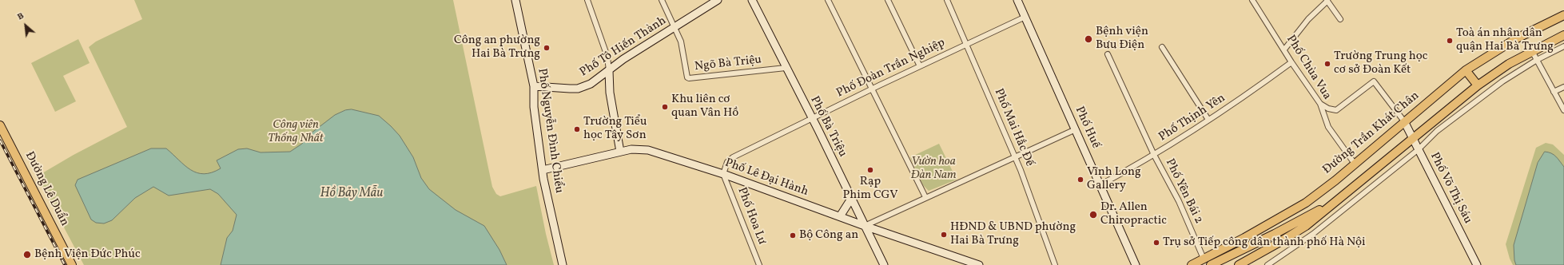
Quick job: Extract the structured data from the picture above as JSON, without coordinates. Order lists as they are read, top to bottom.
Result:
{
  "streets": {
    "main road": ["Đường Trần Khát Chân", "Đường Lê Duẩn"],
    "street": [
      "Phố Tô Hiến Thành",
      "Ngõ Bà Triệu",
      "Phố Chùa Vua",
      "Phố Đoàn Trần Nghiệp",
      "Phố Thịnh Yên",
      "Phố Bà Triệu",
      "Phố Mai Hắc Đế",
      "Phố Huế",
      "Phố Nguyễn Đình Chiểu",
      "Phố Lê Đại Hành",
      "Phố Võ Thị Sáu",
      "Phố Yên Bái 2",
      "Phố Hoa Lư"
    ]
  },
  "crossings": [
    ["Phố Tô Hiến Thành", "Ngõ Bà Triệu"],
    ["Phố Tô Hiến Thành", "Phố Nguyễn Đình Chiểu"],
    ["Ngõ Bà Triệu", "Phố Bà Triệu"],
    ["Phố Chùa Vua", "Phố Thịnh Yên"],
    ["Phố Chùa Vua", "Đường Trần Khát Chân"],
    ["Phố Đoàn Trần Nghiệp", "Phố Bà Triệu"],
    ["Phố Đoàn Trần Nghiệp", "Phố Mai Hắc Đế"],
    ["Phố Đoàn Trần Nghiệp", "Phố Huế"],
    ["Phố Đoàn Trần Nghiệp", "Phố Lê Đại Hành"],
    ["Phố Đoàn Trần Nghiệp", "Phố Hoa Lư"],
    ["Phố Thịnh Yên", "Phố Huế"],
    ["Phố Thịnh Yên", "Phố Yên Bái 2"],
    ["Phố Bà Triệu", "Phố Lê Đại Hành"],
    ["Phố Nguyễn Đình Chiểu", "Phố Lê Đại Hành"],
    ["Đường Trần Khát Chân", "Phố Võ Thị Sáu"],
    ["Đường Trần Khát Chân", "Phố Yên Bái 2"],
    ["Phố Lê Đại Hành", "Phố Hoa Lư"]
  ],
  "water": ["Hồ Bảy Mẫu"],
  "parks": ["Công viên Thống Nhất", "Vườn hoa Đàn Nam"],
  "places": [
    "Bệnh viện Bưu Điện",
    "Toà án nhân dân quận Hai Bà Trưng",
    "Công an phường Hai Bà Trưng",
    "Trường Trung học cơ sở Đoàn Kết",
    "Khu liên cơ quan Vân Hồ",
    "Trường Tiểu học Tây Sơn",
    "Rạp Phim CGV",
    "Vĩnh Long Gallery",
    "Dr. Allen Chiropractic",
    "HĐND & UBND phường Hai Bà Trưng",
    "Bộ Công an",
    "Trụ sở Tiếp công dân thành phố Hà Nội",
    "Bệnh Viện Đức Phúc"
  ],
  "north": "top left"
}
